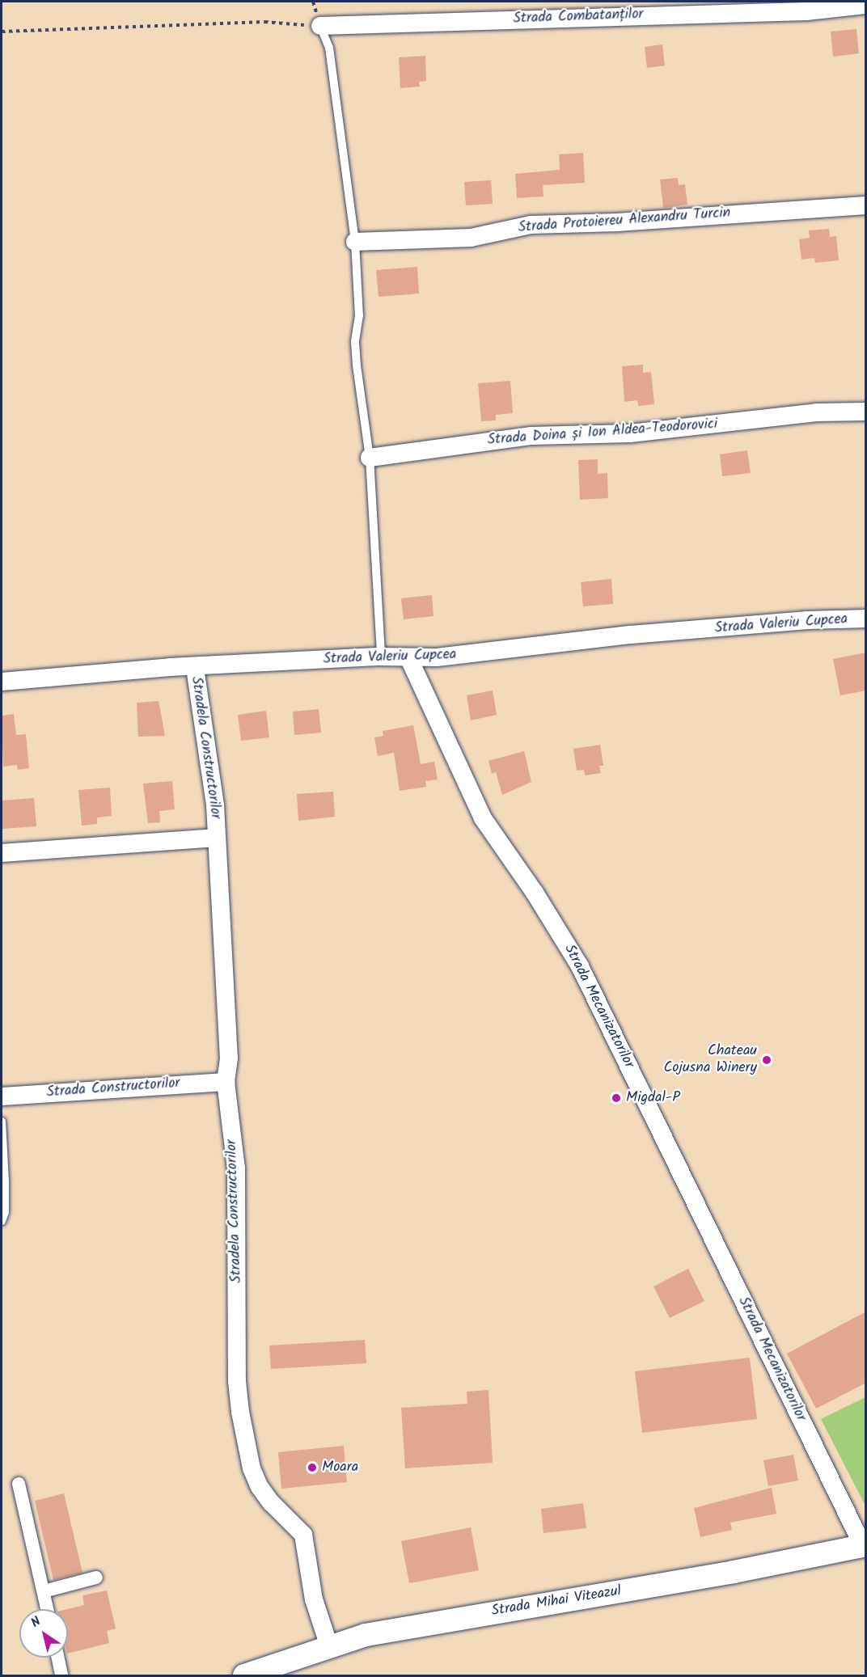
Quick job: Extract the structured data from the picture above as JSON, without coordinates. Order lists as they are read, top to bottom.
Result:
{
  "streets": {
    "street": [
      "Strada Combatanților",
      "Strada Protoiereu Alexandru Turcin",
      "Strada Doina și Ion Aldea-Teodorovici",
      "Strada Valeriu Cupcea",
      "Stradela Constructorilor",
      "Strada Mecanizatorilor",
      "Strada Constructorilor",
      "Strada Mihai Viteazul"
    ]
  },
  "crossings": [
    ["Strada Valeriu Cupcea", "Stradela Constructorilor"],
    ["Strada Valeriu Cupcea", "Strada Mecanizatorilor"],
    ["Stradela Constructorilor", "Strada Constructorilor"],
    ["Stradela Constructorilor", "Strada Mihai Viteazul"],
    ["Strada Mecanizatorilor", "Strada Mihai Viteazul"]
  ],
  "places": ["Chateau Cojusna Winery", "Migdal-P", "Moara"],
  "north": "top left"
}
